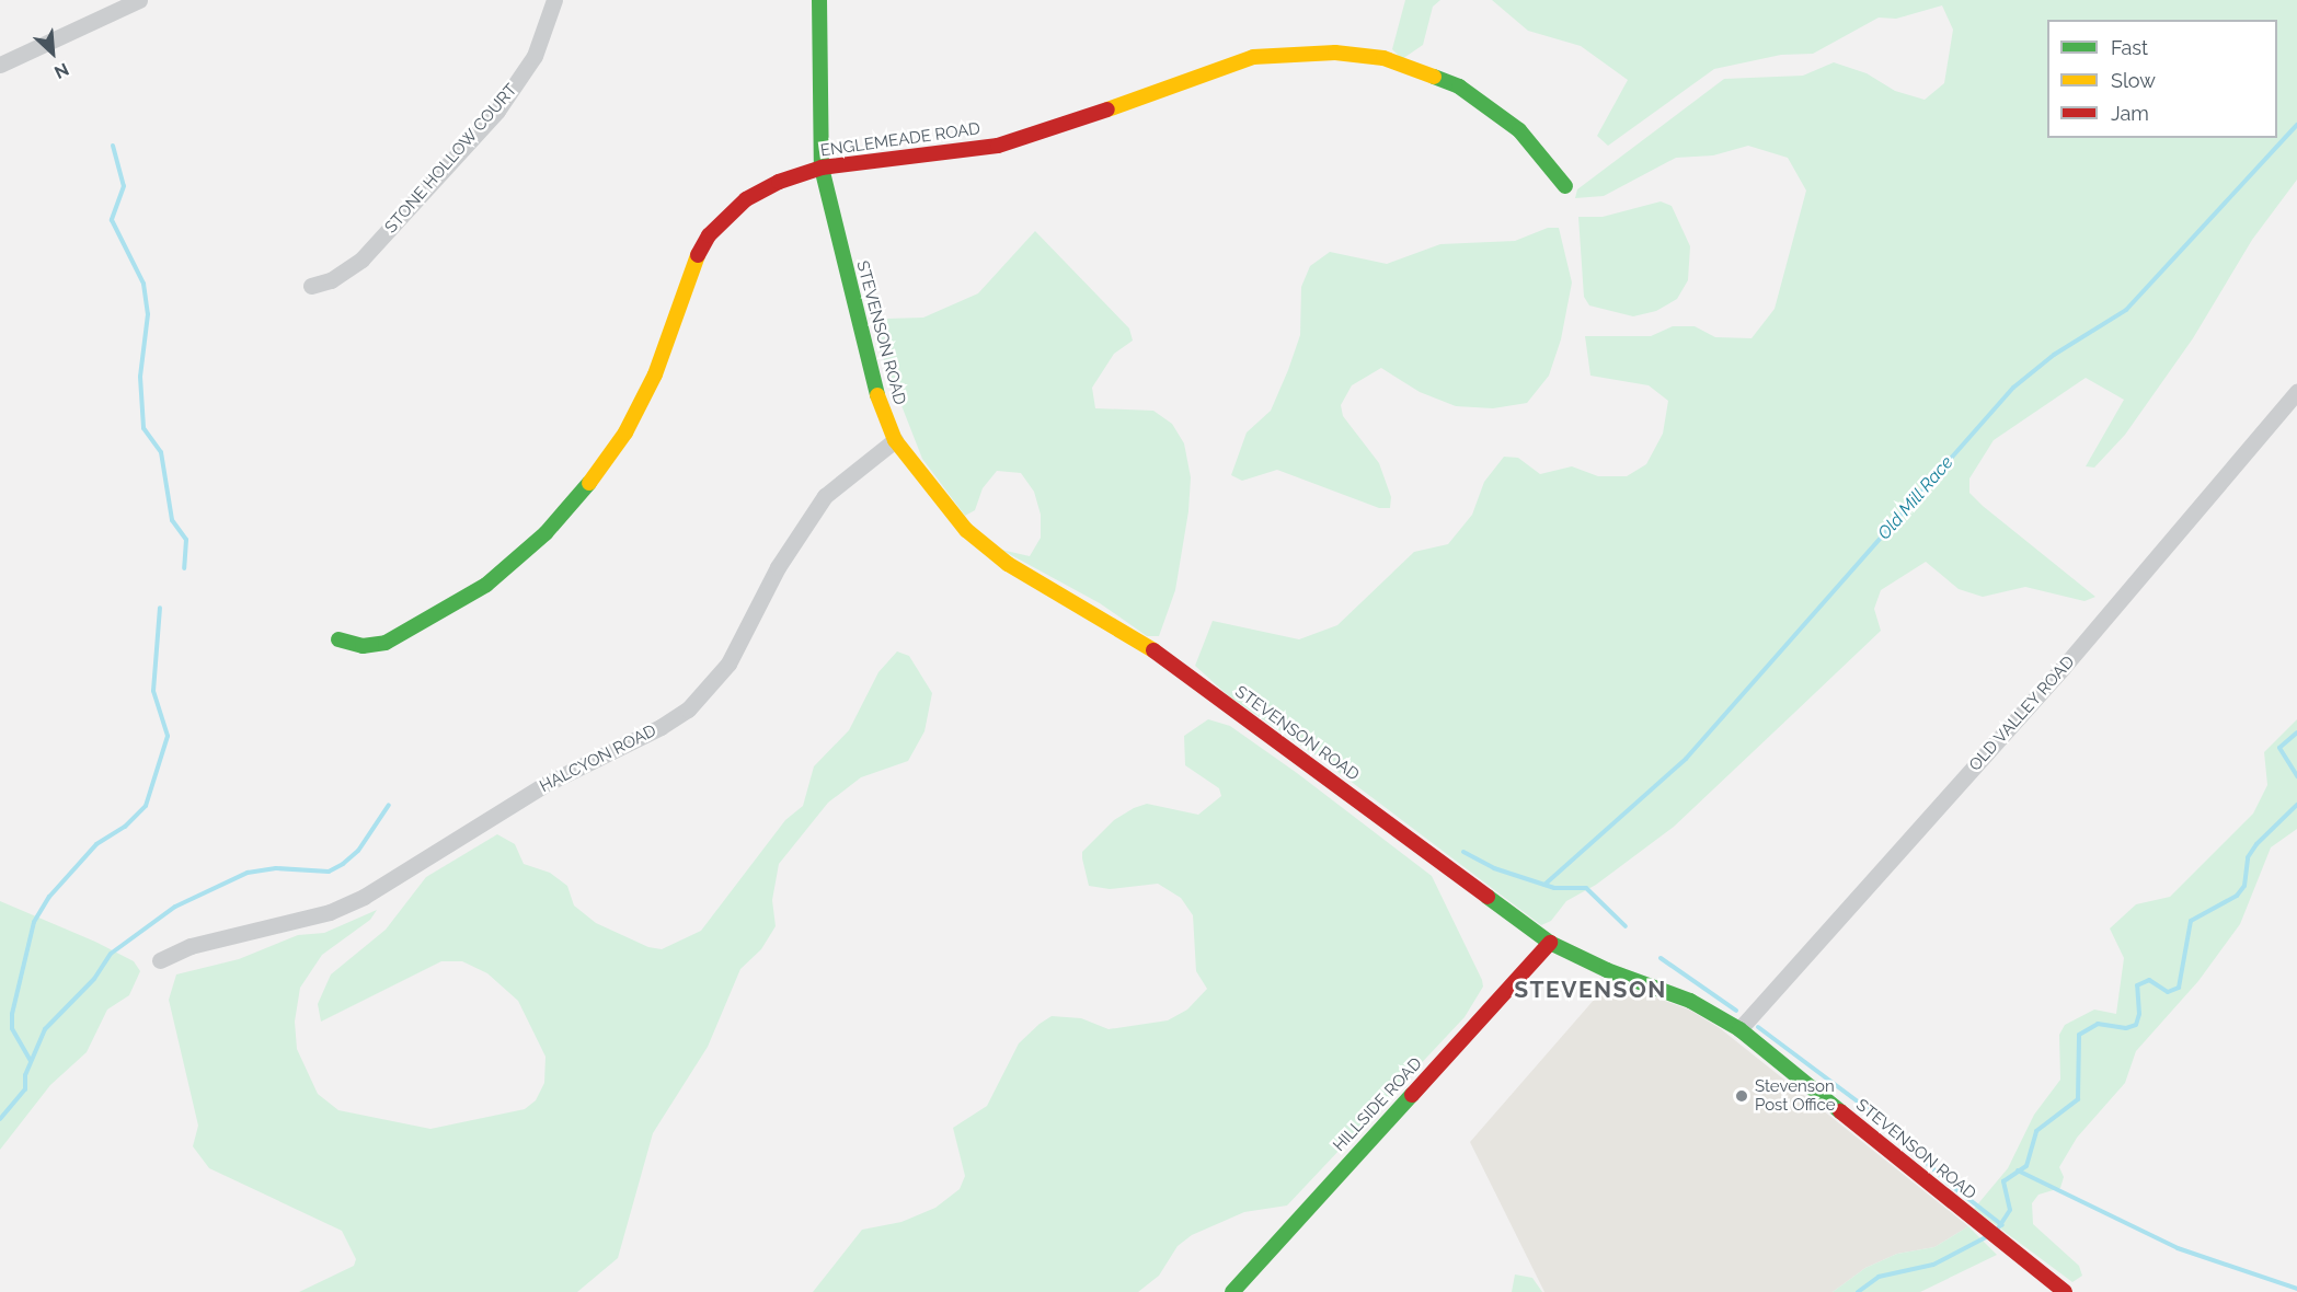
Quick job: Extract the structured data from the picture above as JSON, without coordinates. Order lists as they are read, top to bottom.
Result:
{
  "streets": {
    "street": [
      "ENGLEMEADE ROAD",
      "STONE HOLLOW COURT",
      "STEVENSON ROAD",
      "OLD VALLEY ROAD",
      "HALCYON ROAD",
      "HILLSIDE ROAD"
    ]
  },
  "crossings": [
    ["ENGLEMEADE ROAD", "STEVENSON ROAD"],
    ["STEVENSON ROAD", "OLD VALLEY ROAD"],
    ["STEVENSON ROAD", "HALCYON ROAD"],
    ["STEVENSON ROAD", "HILLSIDE ROAD"]
  ],
  "districts": ["STEVENSON"],
  "water": ["Old Mill Race"],
  "places": ["Stevenson Post Office"],
  "legend": ["Fast", "Slow", "Jam"],
  "north": "bottom right"
}
